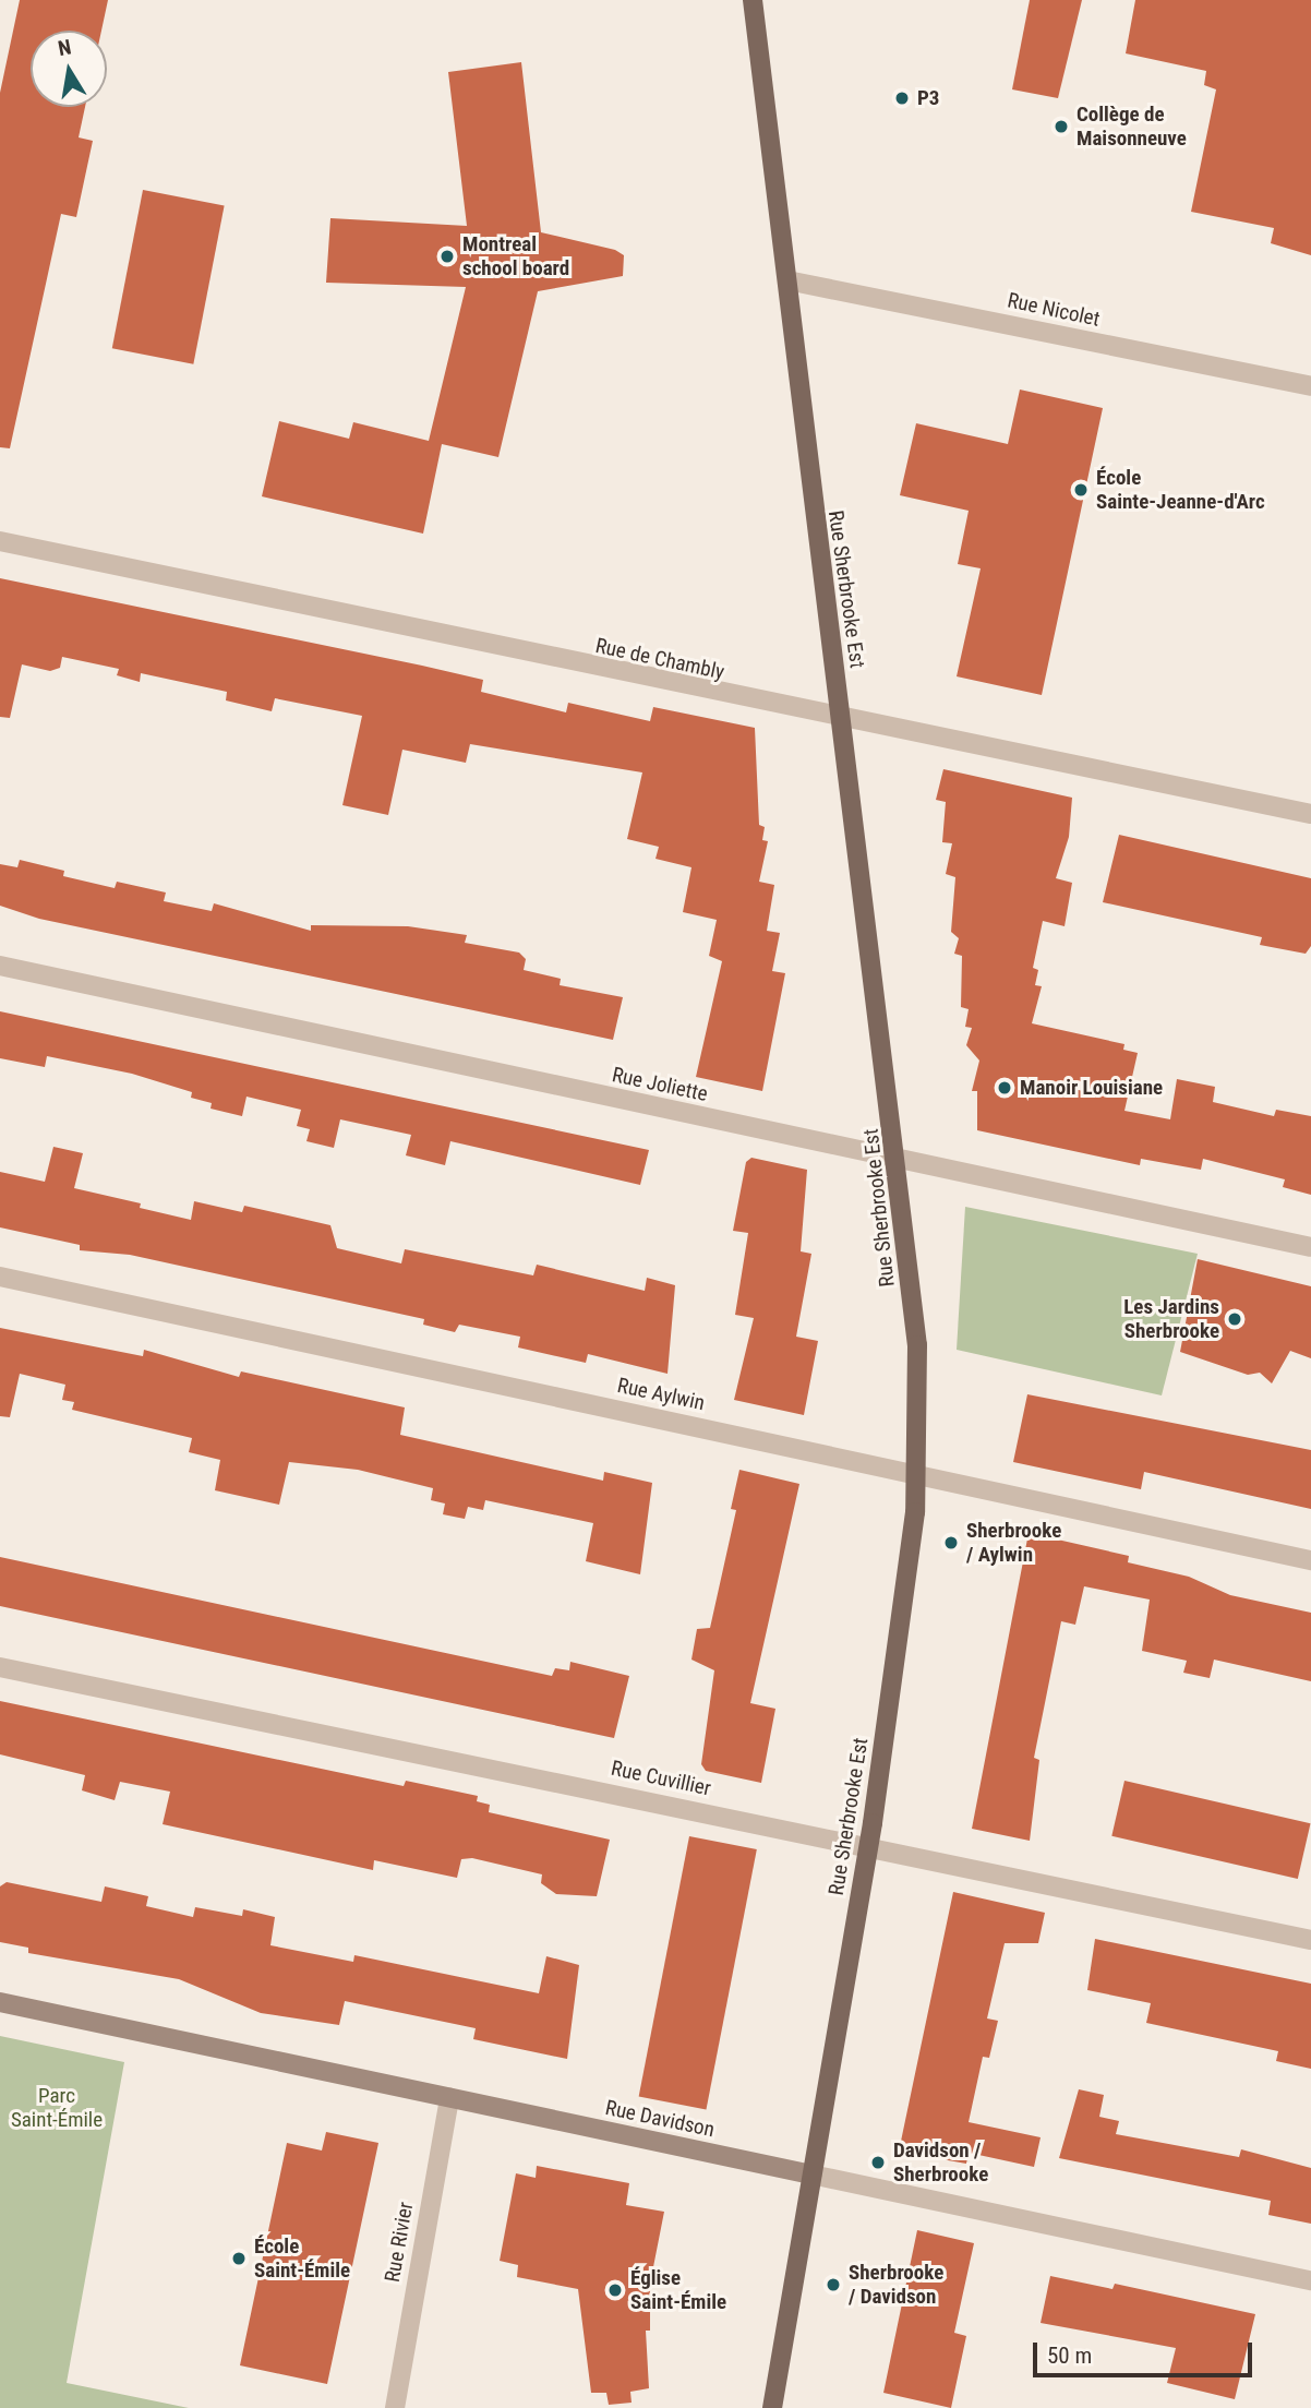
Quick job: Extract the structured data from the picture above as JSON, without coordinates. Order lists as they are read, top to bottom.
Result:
{
  "streets": {
    "main road": ["Rue Sherbrooke Est", "Rue Davidson"],
    "street": [
      "Rue Nicolet",
      "Rue de Chambly",
      "Rue Joliette",
      "Rue Aylwin",
      "Rue Cuvillier",
      "Rue Rivier"
    ]
  },
  "crossings": [
    ["Rue Nicolet", "Rue Sherbrooke Est"],
    ["Rue Sherbrooke Est", "Rue de Chambly"],
    ["Rue Sherbrooke Est", "Rue Joliette"],
    ["Rue Sherbrooke Est", "Rue Aylwin"],
    ["Rue Sherbrooke Est", "Rue Cuvillier"],
    ["Rue Sherbrooke Est", "Rue Davidson"],
    ["Rue Davidson", "Rue Rivier"]
  ],
  "parks": ["Parc Saint-Émile"],
  "places": [
    "P3",
    "Collège de Maisonneuve",
    "Montreal school board",
    "École Sainte-Jeanne-d'Arc",
    "Manoir Louisiane",
    "Les Jardins Sherbrooke",
    "Sherbrooke / Aylwin",
    "Davidson / Sherbrooke",
    "École Saint-Émile",
    "Sherbrooke / Davidson",
    "Église Saint-Émile"
  ],
  "scale_bar": "50 m",
  "north": "top"
}
